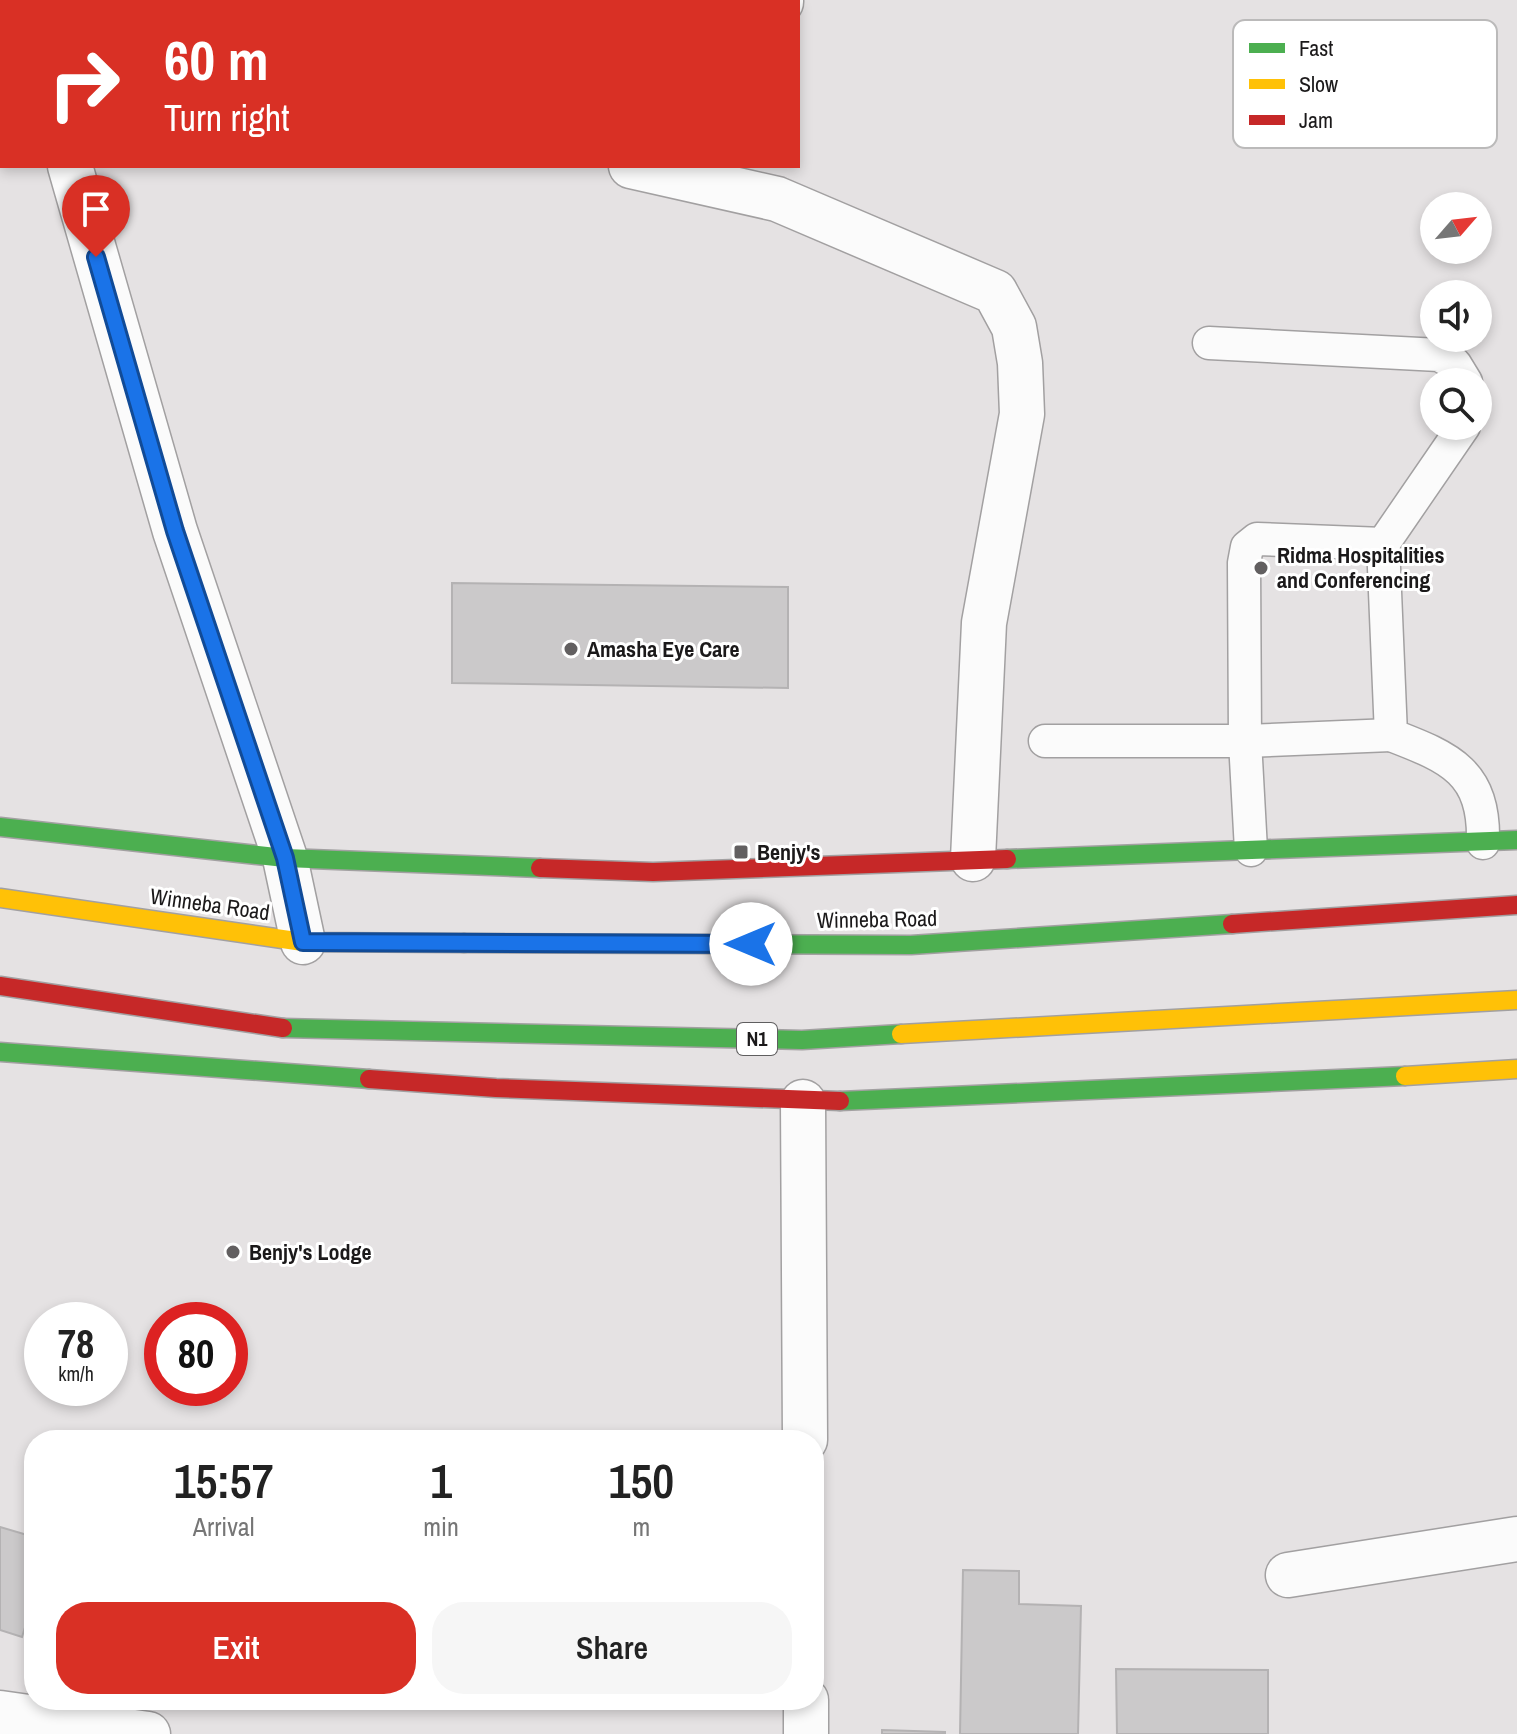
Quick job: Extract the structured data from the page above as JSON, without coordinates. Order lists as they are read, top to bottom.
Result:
{
  "streets": {
    "main road": ["Winneba Road", "N1"]
  },
  "places": {
    "other": ["Ridma Hospitalities and Conferencing", "Amasha Eye Care", "Benjy's Lodge"],
    "transit": ["Benjy's"]
  },
  "legend": ["Fast", "Slow", "Jam"],
  "north": "top right",
  "page": {
    "turn": ["60 m", "Turn right"],
    "speed": "78 km/h",
    "limit": "80",
    "eta": [
      "15:57",
      "Arrival",
      "1",
      "min",
      "150",
      "m"
    ],
    "buttons": ["Exit", "Share"]
  }
}
